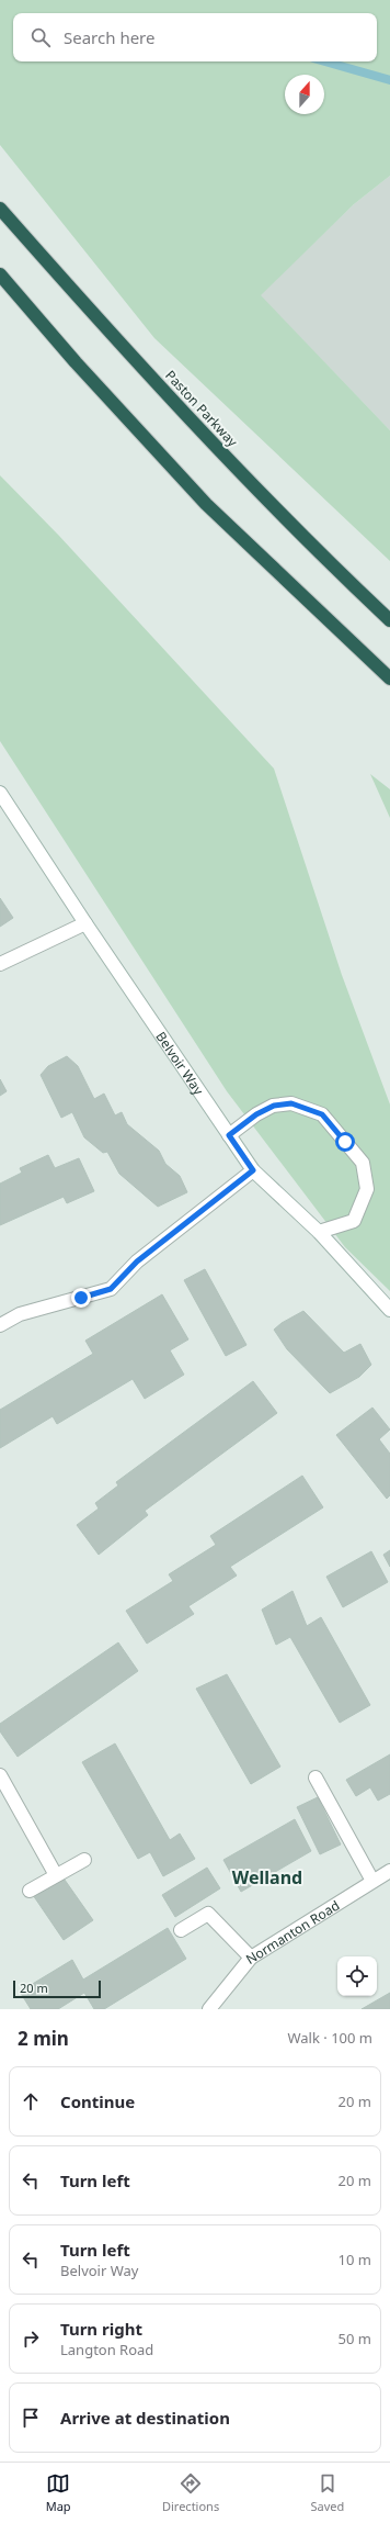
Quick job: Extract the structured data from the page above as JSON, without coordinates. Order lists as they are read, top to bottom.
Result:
{
  "streets": {
    "highway": ["Paston Parkway"],
    "street": ["Belvoir Way", "Normanton Road"]
  },
  "districts": ["Welland"],
  "scale_bar": "20 m",
  "north": "top",
  "page": {
    "search": "Search here",
    "scale": "20 m",
    "heading": ["2 min", "Walk · 100 m"],
    "list": [
      ["Continue", "20 m"],
      ["Turn left", "20 m"],
      ["Turn left", "Belvoir Way", "10 m"],
      ["Turn right", "Langton Road", "50 m"],
      "Arrive at destination"
    ],
    "nav": ["Map", "Directions", "Saved"]
  }
}
